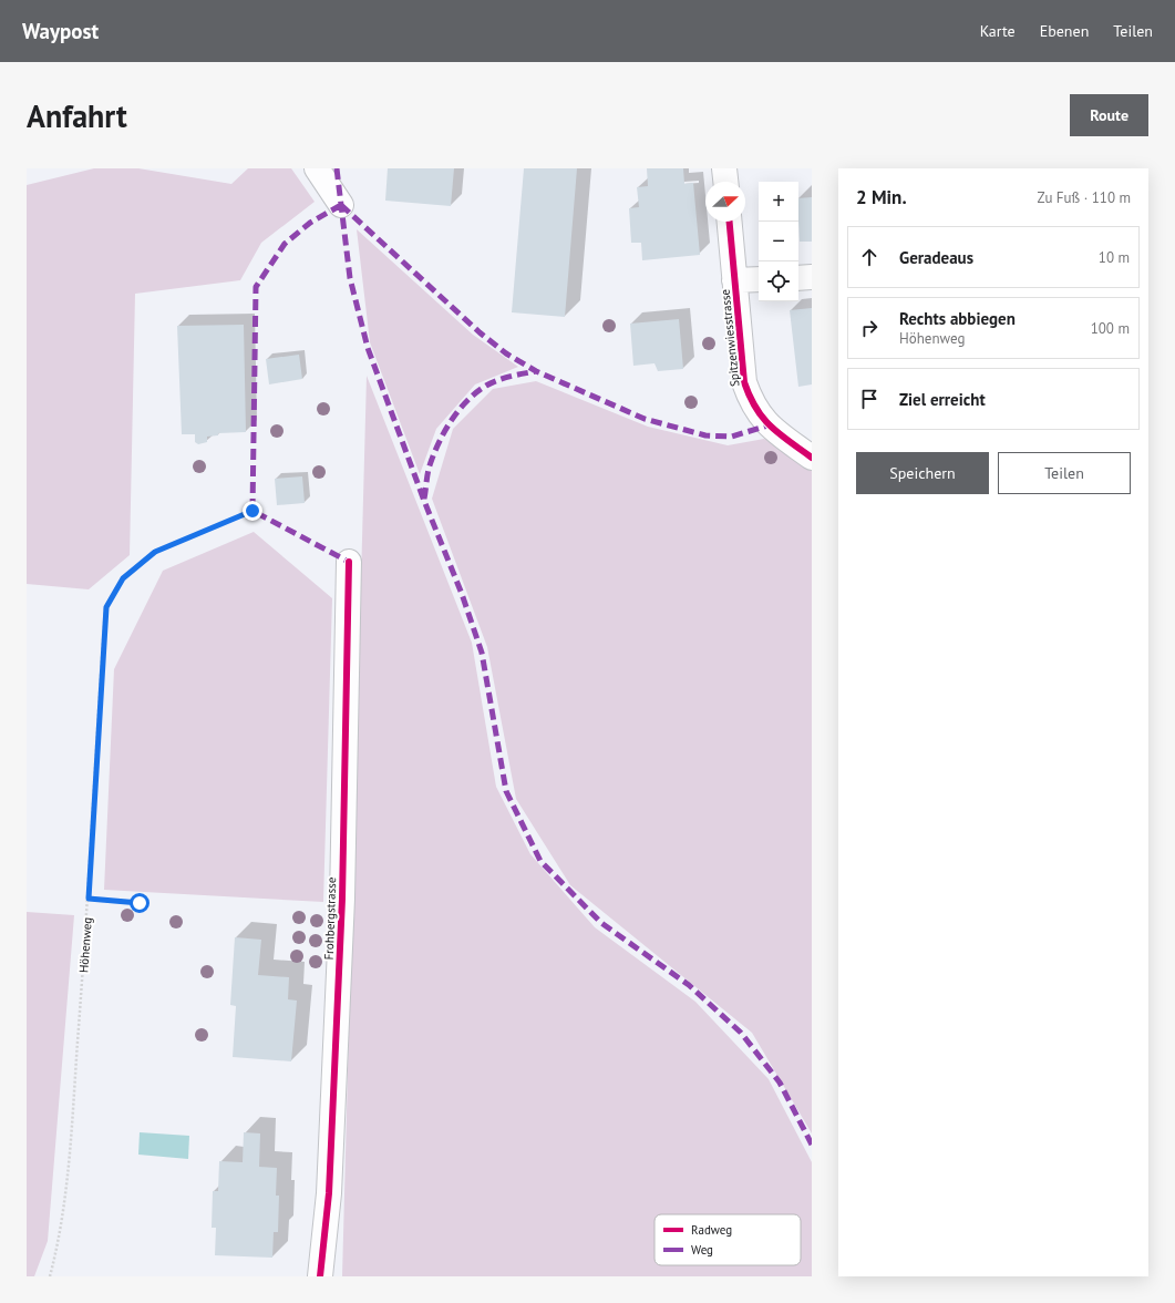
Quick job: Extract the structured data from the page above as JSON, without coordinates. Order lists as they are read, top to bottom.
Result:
{
  "streets": {
    "street": ["Spitzenwiesstrasse", "Frohbergstrasse"],
    "path": ["Höhenweg"]
  },
  "legend": ["Radweg", "Weg"],
  "north": "right",
  "page": {
    "header": "Waypost",
    "nav": ["Karte", "Ebenen", "Teilen"],
    "buttons": [
      "Route",
      ["Speichern", "Teilen"]
    ],
    "title": "Anfahrt",
    "heading": ["2 Min.", "Zu Fuß · 110 m"],
    "map_buttons": ["+", "−"],
    "list": [
      ["Geradeaus", "10 m"],
      ["Rechts abbiegen", "Höhenweg", "100 m"],
      "Ziel erreicht"
    ]
  }
}
